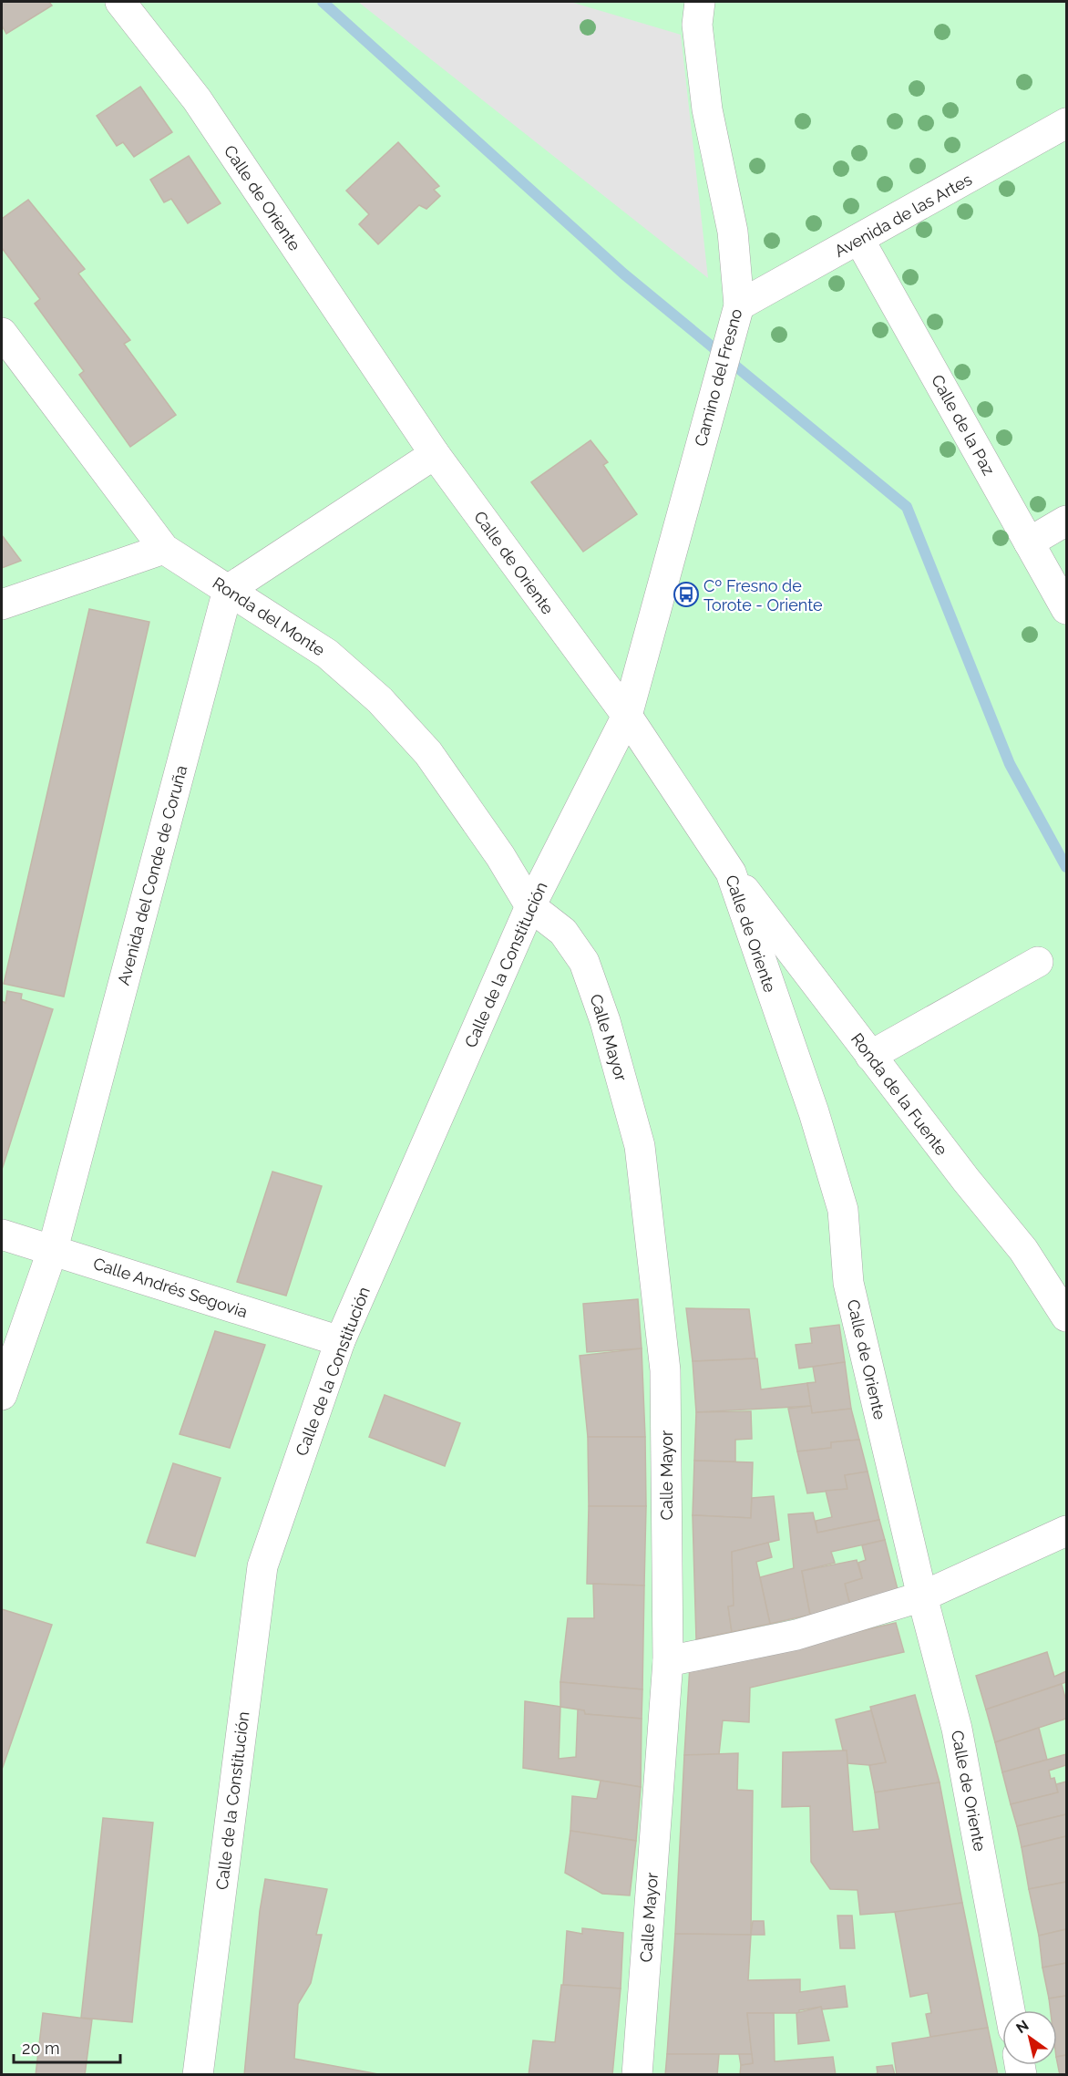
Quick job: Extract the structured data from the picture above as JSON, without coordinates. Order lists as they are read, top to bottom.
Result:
{
  "streets": {
    "street": [
      "Calle de Oriente",
      "Avenida de las Artes",
      "Camino del Fresno",
      "Calle de la Paz",
      "Ronda del Monte",
      "Avenida del Conde de Coruña",
      "Calle de la Constitución",
      "Calle Mayor",
      "Ronda de la Fuente",
      "Calle Andrés Segovia"
    ]
  },
  "crossings": [
    ["Calle de Oriente", "Camino del Fresno"],
    ["Calle de Oriente", "Calle de la Constitución"],
    ["Calle de Oriente", "Ronda de la Fuente"],
    ["Avenida de las Artes", "Camino del Fresno"],
    ["Avenida de las Artes", "Calle de la Paz"],
    ["Camino del Fresno", "Calle de la Constitución"],
    ["Ronda del Monte", "Avenida del Conde de Coruña"],
    ["Ronda del Monte", "Calle de la Constitución"],
    ["Ronda del Monte", "Calle Mayor"],
    ["Avenida del Conde de Coruña", "Calle Andrés Segovia"],
    ["Calle de la Constitución", "Calle Mayor"],
    ["Calle de la Constitución", "Calle Andrés Segovia"]
  ],
  "places": {
    "bus stop": ["Cº Fresno de Torote - Oriente"]
  },
  "scale_bar": "20 m",
  "north": "top left"
}
